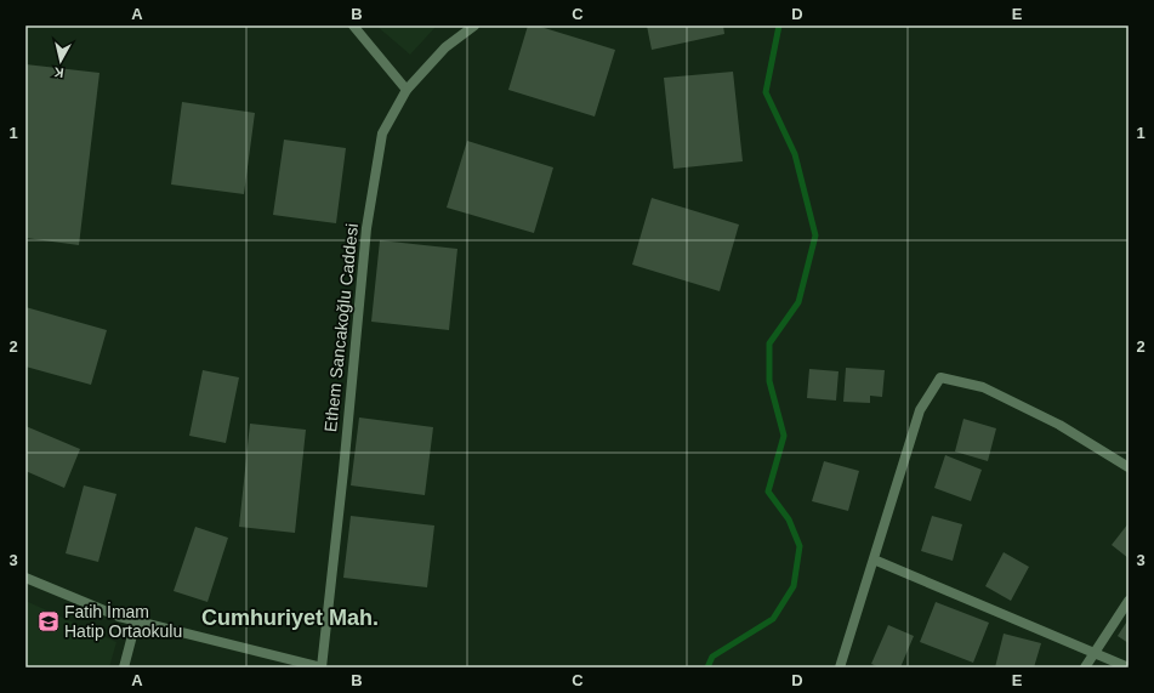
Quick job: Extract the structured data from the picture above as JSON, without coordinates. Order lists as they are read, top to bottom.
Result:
{
  "streets": {
    "street": ["Ethem Sancakoğlu Caddesi"]
  },
  "districts": ["Cumhuriyet Mah."],
  "places": {
    "school or university": ["Fatih İmam Hatip Ortaokulu"]
  },
  "north": "bottom",
  "grid": {
    "columns": [
      "A",
      "B",
      "C",
      "D",
      "E"
    ],
    "rows": ["1", "2", "3"]
  }
}
